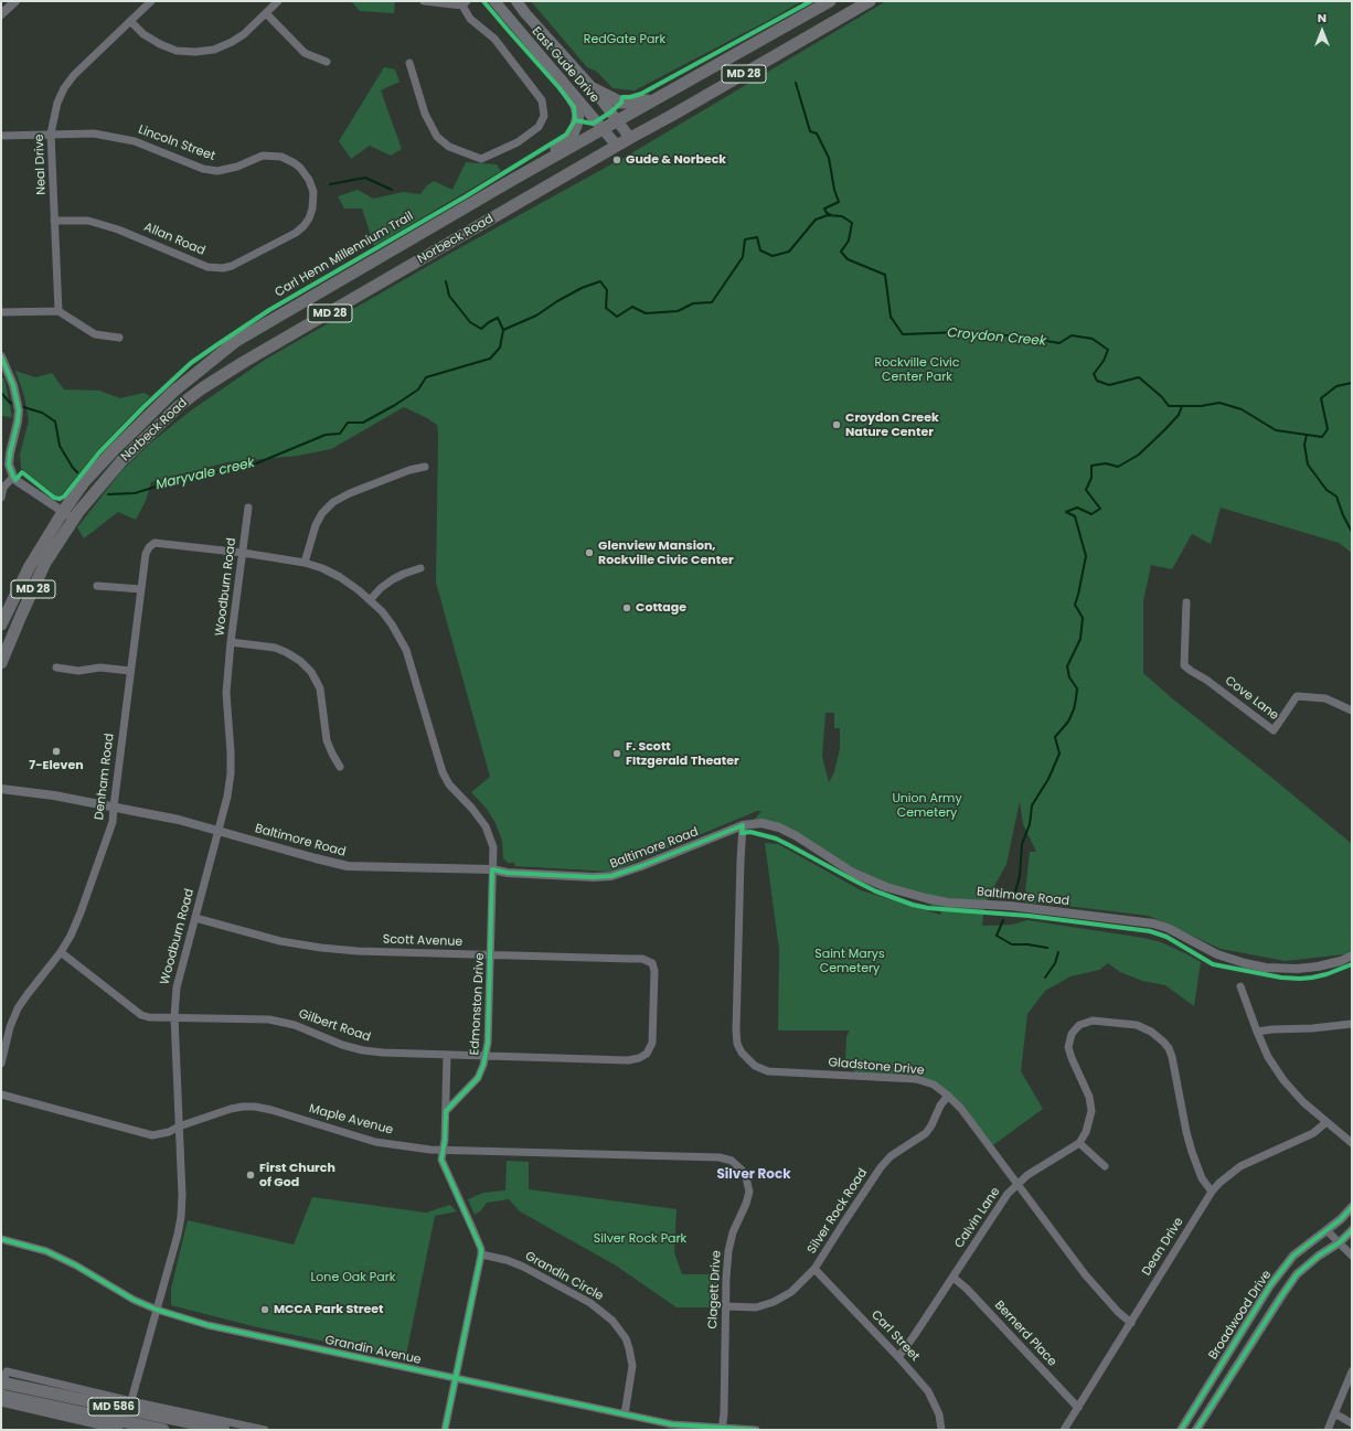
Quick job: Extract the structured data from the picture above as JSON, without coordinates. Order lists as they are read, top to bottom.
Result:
{
  "streets": {
    "main road": [
      "East Gude Drive",
      "MD 28",
      "Norbeck Road",
      "MD 586"
    ],
    "street": [
      "Lincoln Street",
      "Neal Drive",
      "Allan Road",
      "Woodburn Road",
      "Cove Lane",
      "Denham Road",
      "Baltimore Road",
      "Scott Avenue",
      "Edmonston Drive",
      "Gilbert Road",
      "Gladstone Drive",
      "Maple Avenue",
      "Silver Rock Road",
      "Calvin Lane",
      "Dean Drive",
      "Grandin Circle",
      "Clagett Drive",
      "Broadwood Drive",
      "Bernerd Place",
      "Carl Street",
      "Grandin Avenue"
    ],
    "cycle path": ["Carl Henn Millennium Trail"]
  },
  "crossings": [
    ["East Gude Drive", "Norbeck Road"],
    ["MD 28", "Norbeck Road"],
    ["Lincoln Street", "Neal Drive"],
    ["Lincoln Street", "Allan Road"],
    ["Neal Drive", "Allan Road"],
    ["Woodburn Road", "Baltimore Road"],
    ["Woodburn Road", "Scott Avenue"],
    ["Woodburn Road", "Edmonston Drive"],
    ["Woodburn Road", "Gilbert Road"],
    ["Woodburn Road", "Maple Avenue"],
    ["Woodburn Road", "Grandin Avenue"],
    ["Woodburn Road", "MD 586"],
    ["Denham Road", "Baltimore Road"],
    ["Denham Road", "Edmonston Drive"],
    ["Denham Road", "Gilbert Road"],
    ["Baltimore Road", "Edmonston Drive"],
    ["Baltimore Road", "Gladstone Drive"],
    ["Scott Avenue", "Edmonston Drive"],
    ["Scott Avenue", "Gilbert Road"],
    ["Edmonston Drive", "Gilbert Road"],
    ["Gladstone Drive", "Silver Rock Road"],
    ["Gladstone Drive", "Calvin Lane"],
    ["Gladstone Drive", "Dean Drive"],
    ["Maple Avenue", "Clagett Drive"],
    ["Silver Rock Road", "Clagett Drive"],
    ["Silver Rock Road", "Carl Street"],
    ["Calvin Lane", "Bernerd Place"],
    ["Calvin Lane", "Carl Street"],
    ["Dean Drive", "Bernerd Place"],
    ["Grandin Circle", "Grandin Avenue"],
    ["Clagett Drive", "Grandin Avenue"]
  ],
  "districts": ["Silver Rock"],
  "water": ["Croydon Creek", "Maryvale creek"],
  "parks": [
    "RedGate Park",
    "Rockville Civic Center Park",
    "Union Army Cemetery",
    "Saint Marys Cemetery",
    "Silver Rock Park",
    "Lone Oak Park"
  ],
  "places": [
    "Gude & Norbeck",
    "Croydon Creek Nature Center",
    "Glenview Mansion, Rockville Civic Center",
    "Cottage",
    "7-Eleven",
    "F. Scott FItzgerald Theater",
    "First Church of God",
    "MCCA Park Street"
  ],
  "north": "top"
}
